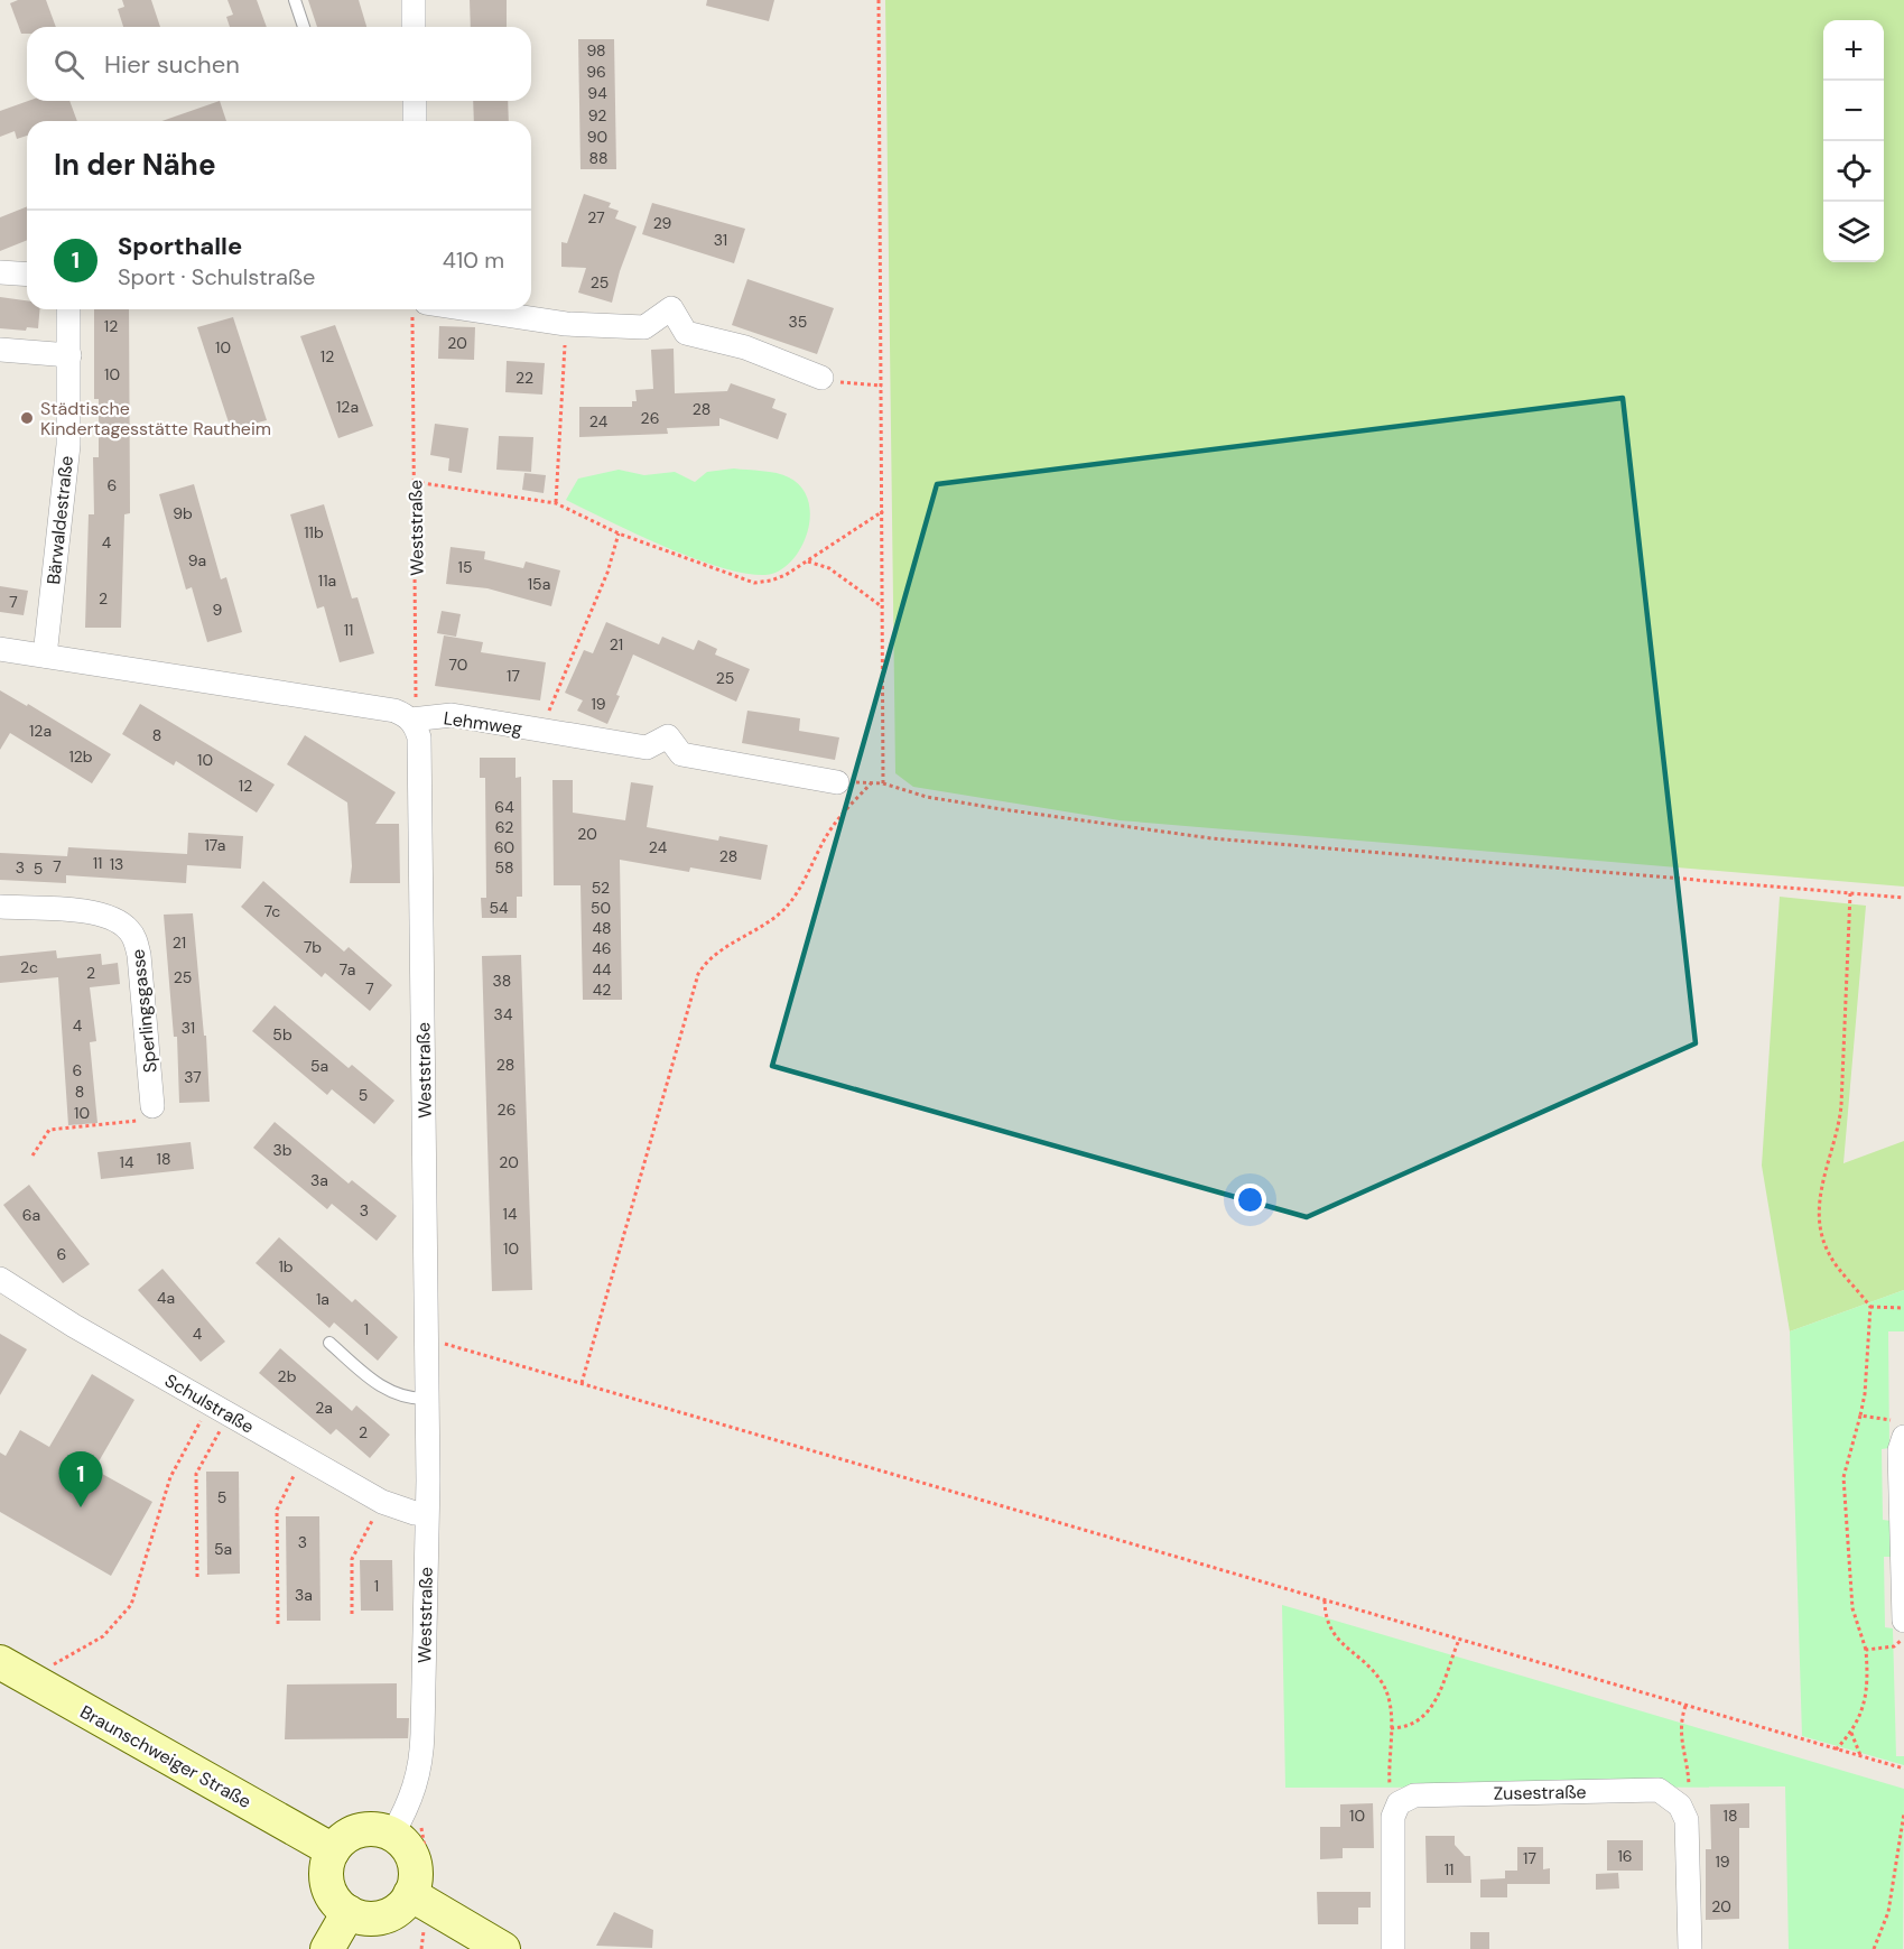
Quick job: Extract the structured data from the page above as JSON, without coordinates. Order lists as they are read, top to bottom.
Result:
{
  "streets": {
    "street": [
      "Bärwaldestraße",
      "Weststraße",
      "Lehmweg",
      "Sperlingsgasse",
      "Schulstraße",
      "Braunschweiger Straße",
      "Zusestraße"
    ]
  },
  "crossings": [
    ["Bärwaldestraße", "Lehmweg"],
    ["Weststraße", "Lehmweg"],
    ["Weststraße", "Schulstraße"],
    ["Weststraße", "Braunschweiger Straße"]
  ],
  "places": ["Städtische Kindertagesstätte Rautheim"],
  "house_numbers": [
    "98",
    "96",
    "94",
    "92",
    "90",
    "88",
    "27",
    "29",
    "31",
    "25",
    "35",
    "12",
    "20",
    "10",
    "12",
    "10",
    "22",
    "12a",
    "28",
    "26",
    "24",
    "6",
    "9b",
    "11b",
    "4",
    "9a",
    "15",
    "11a",
    "15a",
    "2",
    "7",
    "9",
    "11",
    "21",
    "70",
    "17",
    "25",
    "19",
    "12a",
    "8",
    "12b",
    "10",
    "12",
    "64",
    "62",
    "20",
    "17a",
    "60",
    "24",
    "28",
    "11",
    "13",
    "7",
    "3",
    "58",
    "5",
    "52",
    "54",
    "50",
    "7c",
    "48",
    "21",
    "7b",
    "46",
    "2c",
    "7a",
    "44",
    "2",
    "25",
    "38",
    "7",
    "42",
    "34",
    "4",
    "31",
    "5b",
    "28",
    "5a",
    "6",
    "37",
    "8",
    "5",
    "26",
    "10",
    "3b",
    "18",
    "14",
    "20",
    "3a",
    "3",
    "14",
    "6a",
    "10",
    "6",
    "1b",
    "4a",
    "1a",
    "1",
    "4",
    "2b",
    "2a",
    "2",
    "5",
    "3",
    "5a",
    "1",
    "3a",
    "10",
    "18",
    "16",
    "17",
    "19",
    "11",
    "20"
  ],
  "page": {
    "map_buttons": ["+", "−"],
    "search": "Hier suchen",
    "heading": "In der Nähe",
    "list": [
      {
        "mark": "1",
        "name": "Sporthalle",
        "note": "Sport · Schulstraße",
        "value": "410 m"
      }
    ],
    "pins": "1"
  }
}
